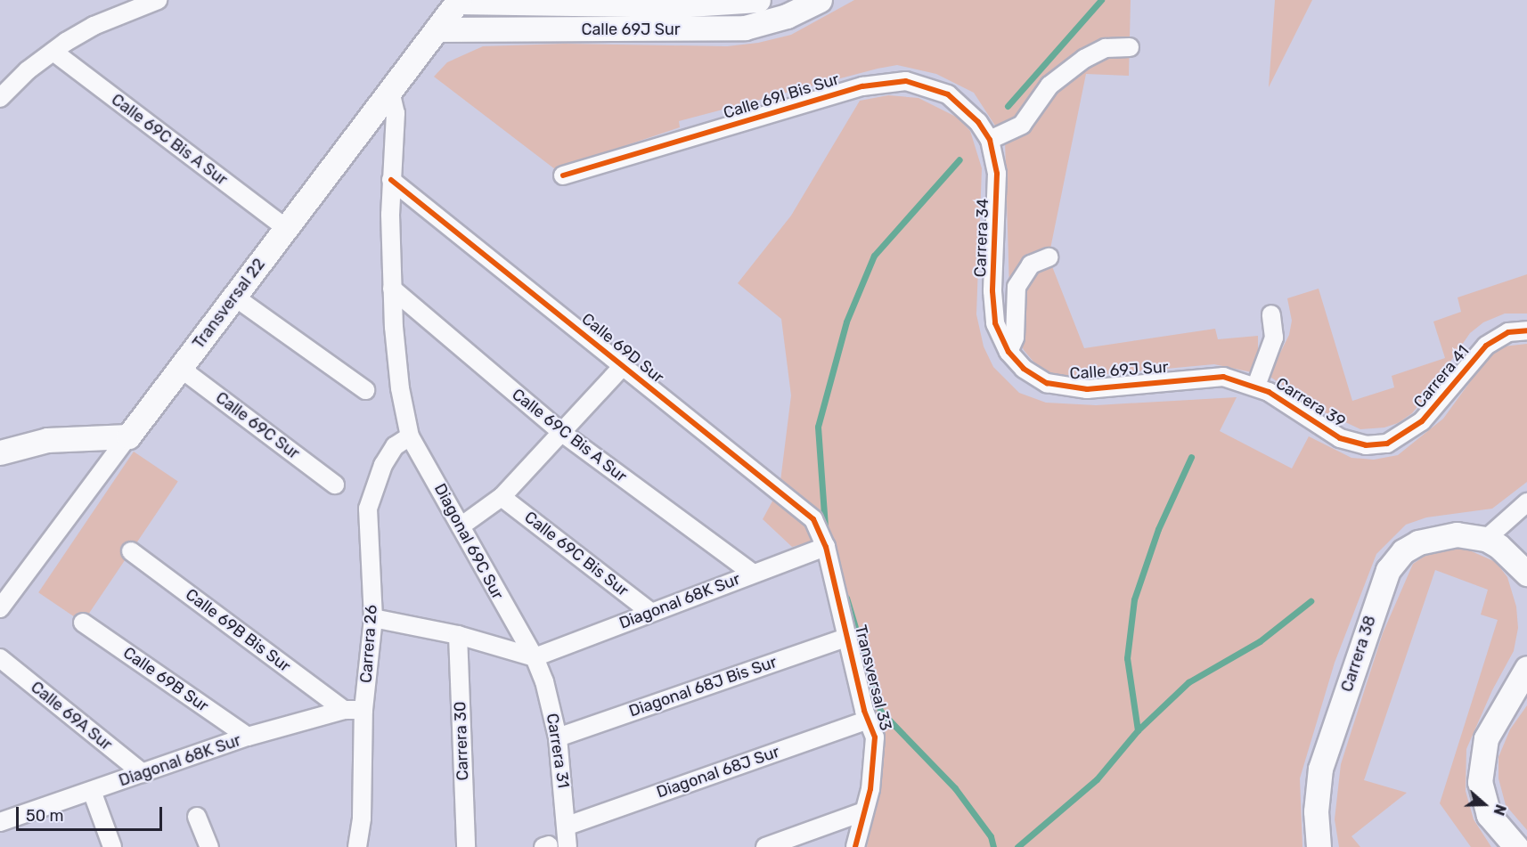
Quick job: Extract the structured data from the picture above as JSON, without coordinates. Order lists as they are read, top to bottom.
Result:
{
  "streets": {
    "street": [
      "Calle 69J Sur",
      "Calle 69I Bis Sur",
      "Calle 69C Bis A Sur",
      "Carrera 34",
      "Transversal 22",
      "Calle 69D Sur",
      "Carrera 41",
      "Carrera 39",
      "Calle 69C Sur",
      "Diagonal 69C Sur",
      "Calle 69C Bis Sur",
      "Diagonal 68K Sur",
      "Calle 69B Bis Sur",
      "Carrera 26",
      "Carrera 38",
      "Transversal 33",
      "Calle 69B Sur",
      "Diagonal 68J Bis Sur",
      "Calle 69A Sur",
      "Carrera 30",
      "Carrera 31",
      "Diagonal 68J Sur"
    ]
  },
  "crossings": [
    ["Calle 69J Sur", "Carrera 34"],
    ["Calle 69J Sur", "Transversal 22"],
    ["Calle 69J Sur", "Carrera 39"],
    ["Calle 69I Bis Sur", "Carrera 34"],
    ["Calle 69C Bis A Sur", "Transversal 22"],
    ["Calle 69C Bis A Sur", "Diagonal 68K Sur"],
    ["Transversal 22", "Calle 69C Sur"],
    ["Calle 69D Sur", "Diagonal 68K Sur"],
    ["Calle 69D Sur", "Transversal 33"],
    ["Carrera 41", "Carrera 39"],
    ["Diagonal 69C Sur", "Diagonal 68K Sur"],
    ["Diagonal 69C Sur", "Carrera 26"],
    ["Diagonal 69C Sur", "Carrera 31"],
    ["Calle 69C Bis Sur", "Diagonal 68K Sur"],
    ["Diagonal 68K Sur", "Calle 69B Bis Sur"],
    ["Diagonal 68K Sur", "Carrera 26"],
    ["Diagonal 68K Sur", "Transversal 33"],
    ["Diagonal 68K Sur", "Calle 69B Sur"],
    ["Diagonal 68K Sur", "Calle 69A Sur"],
    ["Diagonal 68K Sur", "Carrera 31"],
    ["Transversal 33", "Diagonal 68J Bis Sur"],
    ["Transversal 33", "Diagonal 68J Sur"],
    ["Diagonal 68J Bis Sur", "Carrera 31"],
    ["Carrera 31", "Diagonal 68J Sur"]
  ],
  "scale_bar": "50 m",
  "north": "right"
}
